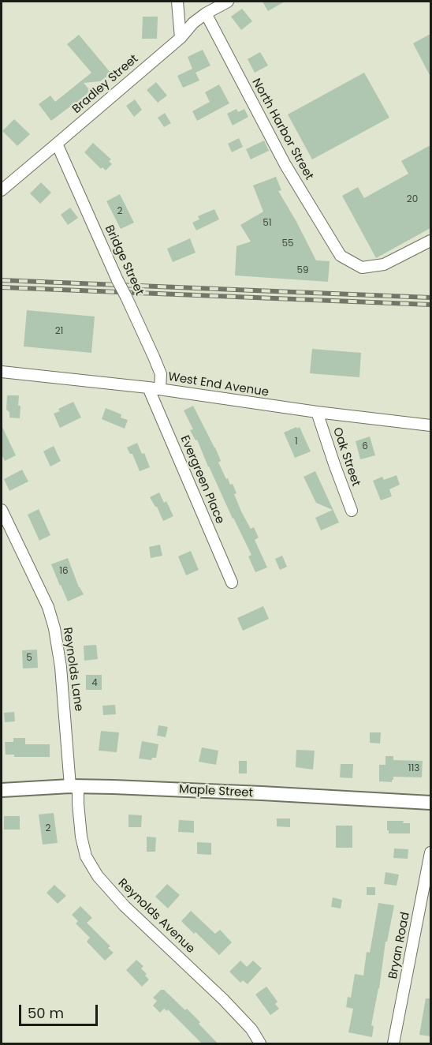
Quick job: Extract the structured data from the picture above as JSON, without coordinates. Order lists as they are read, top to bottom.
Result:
{
  "streets": {
    "street": [
      "Bradley Street",
      "North Harbor Street",
      "Bridge Street",
      "West End Avenue",
      "Oak Street",
      "Evergreen Place",
      "Reynolds Lane",
      "Maple Street",
      "Reynolds Avenue",
      "Bryan Road"
    ]
  },
  "crossings": [
    ["Bradley Street", "North Harbor Street"],
    ["Bradley Street", "Bridge Street"],
    ["Bridge Street", "West End Avenue"],
    ["West End Avenue", "Oak Street"],
    ["West End Avenue", "Evergreen Place"],
    ["Reynolds Lane", "Maple Street"],
    ["Reynolds Lane", "Reynolds Avenue"],
    ["Maple Street", "Reynolds Avenue"]
  ],
  "house_numbers": [
    "20",
    "2",
    "51",
    "55",
    "59",
    "21",
    "1",
    "6",
    "16",
    "5",
    "4",
    "113",
    "2"
  ],
  "scale_bar": "50 m"
}
